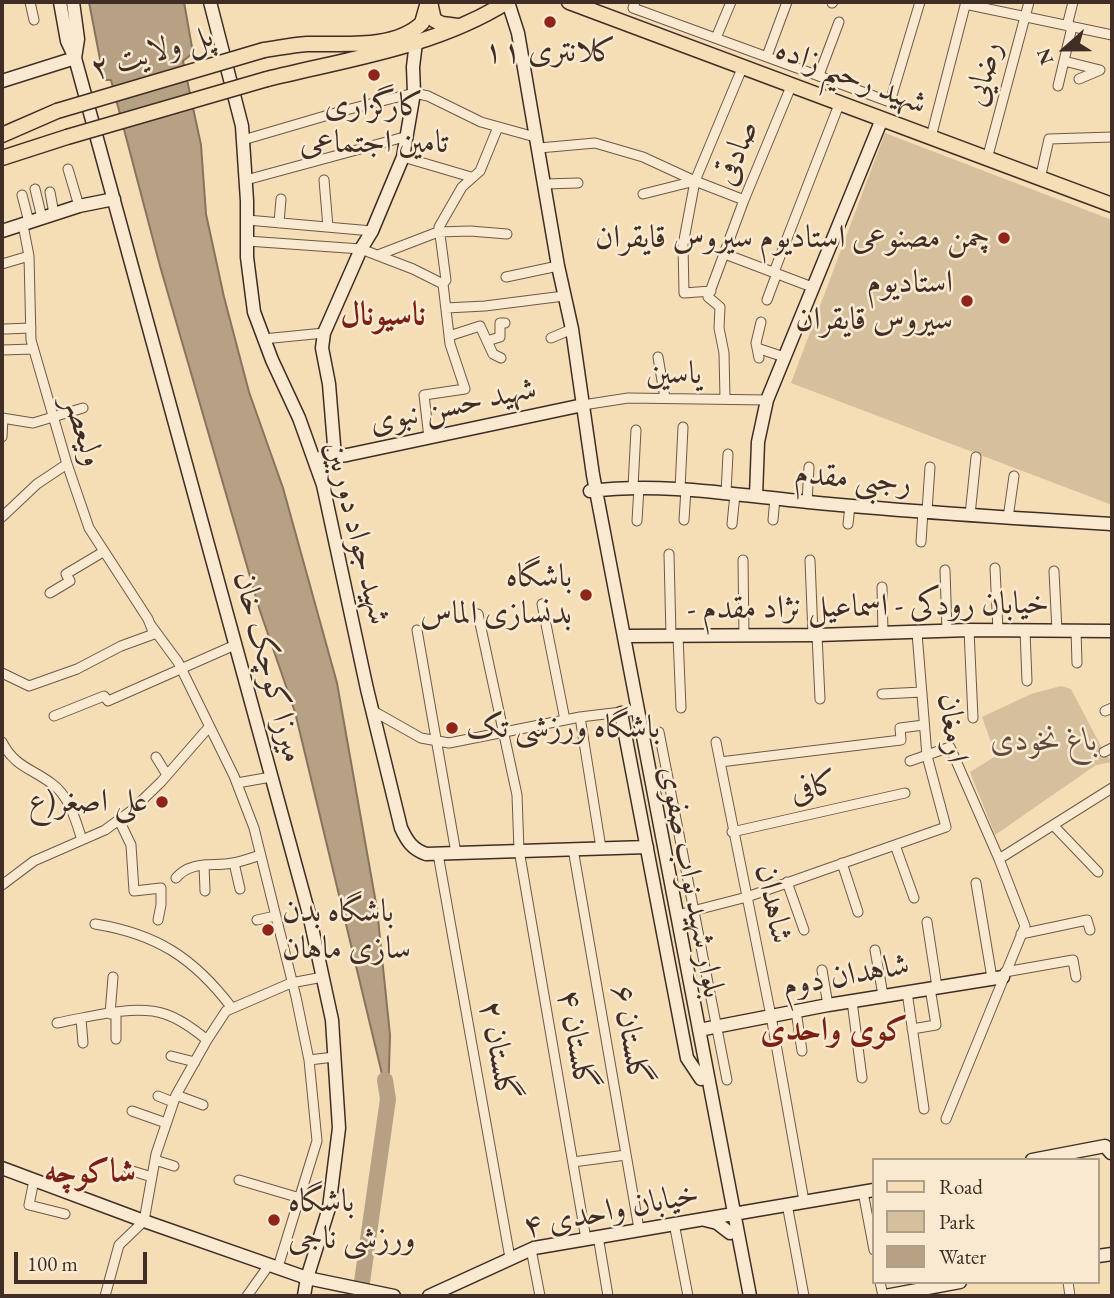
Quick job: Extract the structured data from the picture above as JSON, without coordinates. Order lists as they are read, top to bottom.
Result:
{
  "streets": {
    "main road": [
      "پل ولایت ۲",
      "شهید رحیم زاده",
      "شهید حسن نبوی",
      "رجبی مقدم",
      "شهید جواد دوربین",
      "- خیابان رودکی - اسماعیل نژاد مقدم",
      "میرزا کوچک خان",
      "بلوار شهید نواب صفوی",
      "شاهدان دوم",
      "خیابان واحدی ۴"
    ],
    "street": [
      "رضایی",
      "صادقی",
      "یاسین",
      "ولیعصر",
      "ارمغان",
      "کافی",
      "شاهدان",
      "گلستان ۶",
      "گلستان ۴",
      "گلستان ۲"
    ]
  },
  "crossings": [
    ["پل ولایت ۲", "بلوار شهید نواب صفوی"],
    ["رضایی", "شهید رحیم زاده"],
    ["شهید رحیم زاده", "صادقی"],
    ["یاسین", "شهید حسن نبوی"],
    ["یاسین", "بلوار شهید نواب صفوی"],
    ["شهید حسن نبوی", "شهید جواد دوربین"],
    ["شهید حسن نبوی", "بلوار شهید نواب صفوی"],
    ["رجبی مقدم", "بلوار شهید نواب صفوی"],
    ["شهید جواد دوربین", "گلستان ۶"],
    ["شهید جواد دوربین", "گلستان ۴"],
    ["شهید جواد دوربین", "گلستان ۲"],
    ["- خیابان رودکی - اسماعیل نژاد مقدم", "ارمغان"],
    ["- خیابان رودکی - اسماعیل نژاد مقدم", "بلوار شهید نواب صفوی"],
    ["کافی", "شاهدان"],
    ["بلوار شهید نواب صفوی", "شاهدان دوم"],
    ["بلوار شهید نواب صفوی", "خیابان واحدی ۴"],
    ["شاهدان", "شاهدان دوم"],
    ["شاهدان", "خیابان واحدی ۴"],
    ["گلستان ۶", "خیابان واحدی ۴"],
    ["گلستان ۴", "خیابان واحدی ۴"],
    ["گلستان ۲", "خیابان واحدی ۴"]
  ],
  "districts": ["ناسیونال", "کوی واحدی", "شاکوچه"],
  "parks": ["باغ نخودی"],
  "places": [
    "کلانتری ۱۱",
    "کارگزاری تامین اجتماعی",
    "چمن مصنوعی استادیوم سیروس قایقران",
    "استادیوم سیروس قایقران",
    "باشگاه بدنسازی الماس",
    "باشگاه ورزشی تک",
    "علی اصغر(ع",
    "باشگاه بدن سازی ماهان",
    "باشگاه ورزشی ناجی"
  ],
  "legend": ["Road", "Park", "Water"],
  "scale_bar": "100 m",
  "north": "left"
}
